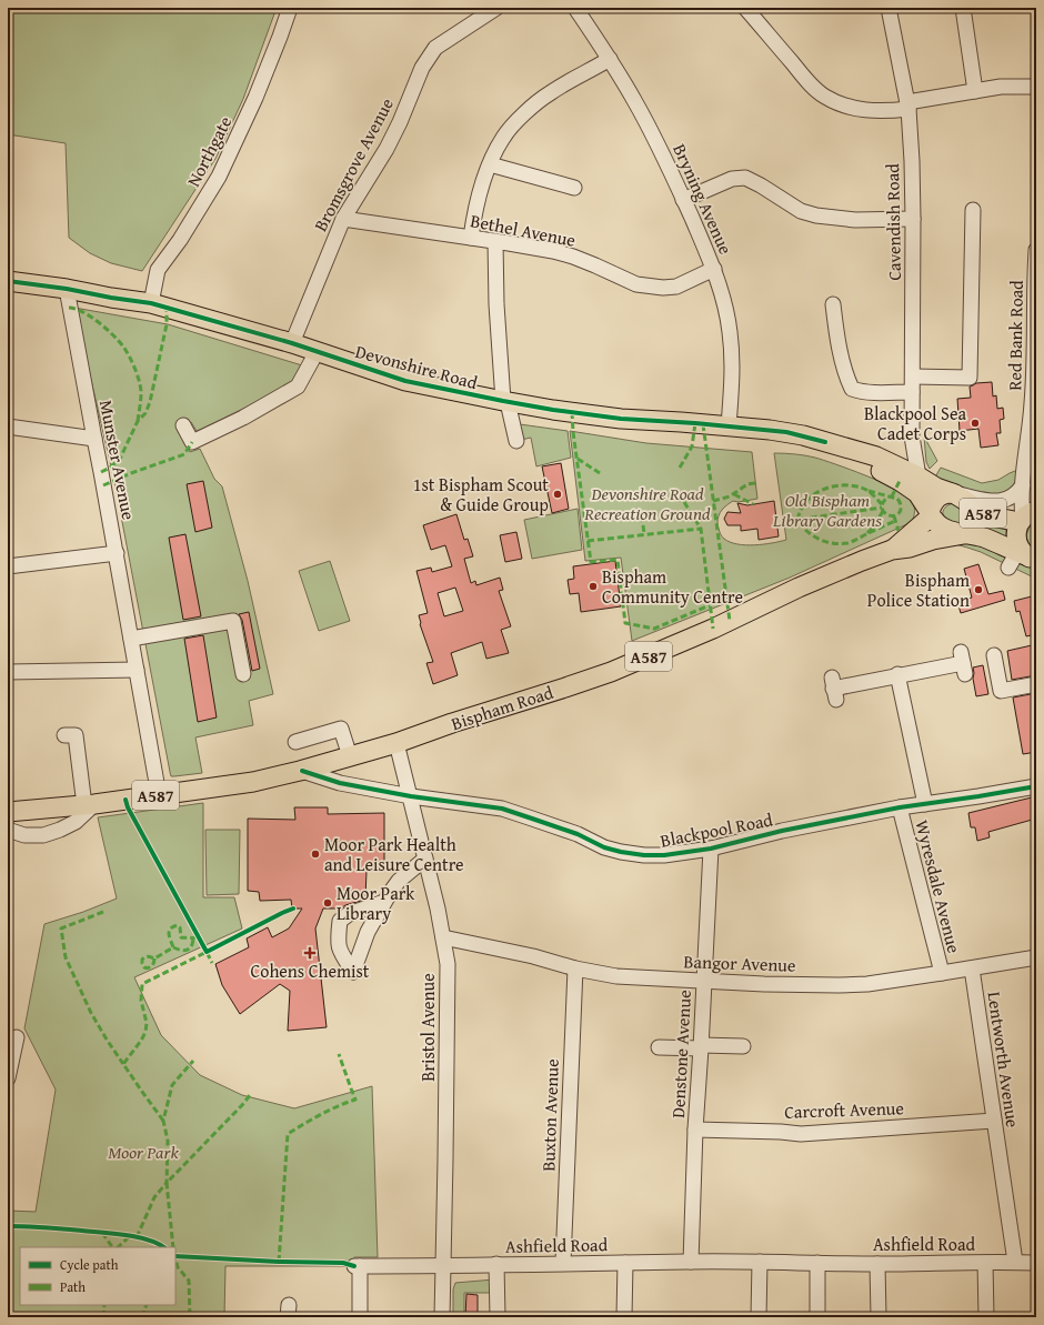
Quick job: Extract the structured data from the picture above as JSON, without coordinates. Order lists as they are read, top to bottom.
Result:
{
  "streets": {
    "main road": ["Devonshire Road", "A587", "Bispham Road"],
    "street": [
      "Northgate",
      "Bromsgrove Avenue",
      "Bryning Avenue",
      "Cavendish Road",
      "Bethel Avenue",
      "Red Bank Road",
      "Munster Avenue",
      "Blackpool Road",
      "Wyresdale Avenue",
      "Bangor Avenue",
      "Bristol Avenue",
      "Denstone Avenue",
      "Lentworth Avenue",
      "Carcroft Avenue",
      "Buxton Avenue",
      "Ashfield Road"
    ]
  },
  "crossings": [
    ["Northgate", "Devonshire Road"],
    ["Bromsgrove Avenue", "Bethel Avenue"],
    ["Bromsgrove Avenue", "Devonshire Road"],
    ["Bryning Avenue", "Bethel Avenue"],
    ["Bryning Avenue", "Devonshire Road"],
    ["Cavendish Road", "Devonshire Road"],
    ["Red Bank Road", "A587"],
    ["Devonshire Road", "Munster Avenue"],
    ["Devonshire Road", "A587"],
    ["Devonshire Road", "Bispham Road"],
    ["Munster Avenue", "Bispham Road"],
    ["A587", "Bispham Road"],
    ["Bispham Road", "Blackpool Road"],
    ["Bispham Road", "Bristol Avenue"],
    ["Blackpool Road", "Wyresdale Avenue"],
    ["Blackpool Road", "Bristol Avenue"],
    ["Blackpool Road", "Denstone Avenue"],
    ["Wyresdale Avenue", "Bangor Avenue"],
    ["Bangor Avenue", "Bristol Avenue"],
    ["Bangor Avenue", "Denstone Avenue"],
    ["Bangor Avenue", "Lentworth Avenue"],
    ["Bangor Avenue", "Buxton Avenue"],
    ["Bristol Avenue", "Ashfield Road"],
    ["Denstone Avenue", "Carcroft Avenue"],
    ["Denstone Avenue", "Ashfield Road"],
    ["Lentworth Avenue", "Carcroft Avenue"],
    ["Lentworth Avenue", "Ashfield Road"],
    ["Buxton Avenue", "Ashfield Road"]
  ],
  "parks": ["Devonshire Road Recreation Ground", "Old Bispham Library Gardens", "Moor Park"],
  "places": {
    "other": [
      "Blackpool Sea Cadet Corps",
      "1st Bispham Scout & Guide Group",
      "Bispham Community Centre",
      "Bispham Police Station",
      "Moor Park Health and Leisure Centre",
      "Moor Park Library"
    ],
    "health": ["Cohens Chemist"]
  },
  "legend": ["Cycle path", "Path"]
}
